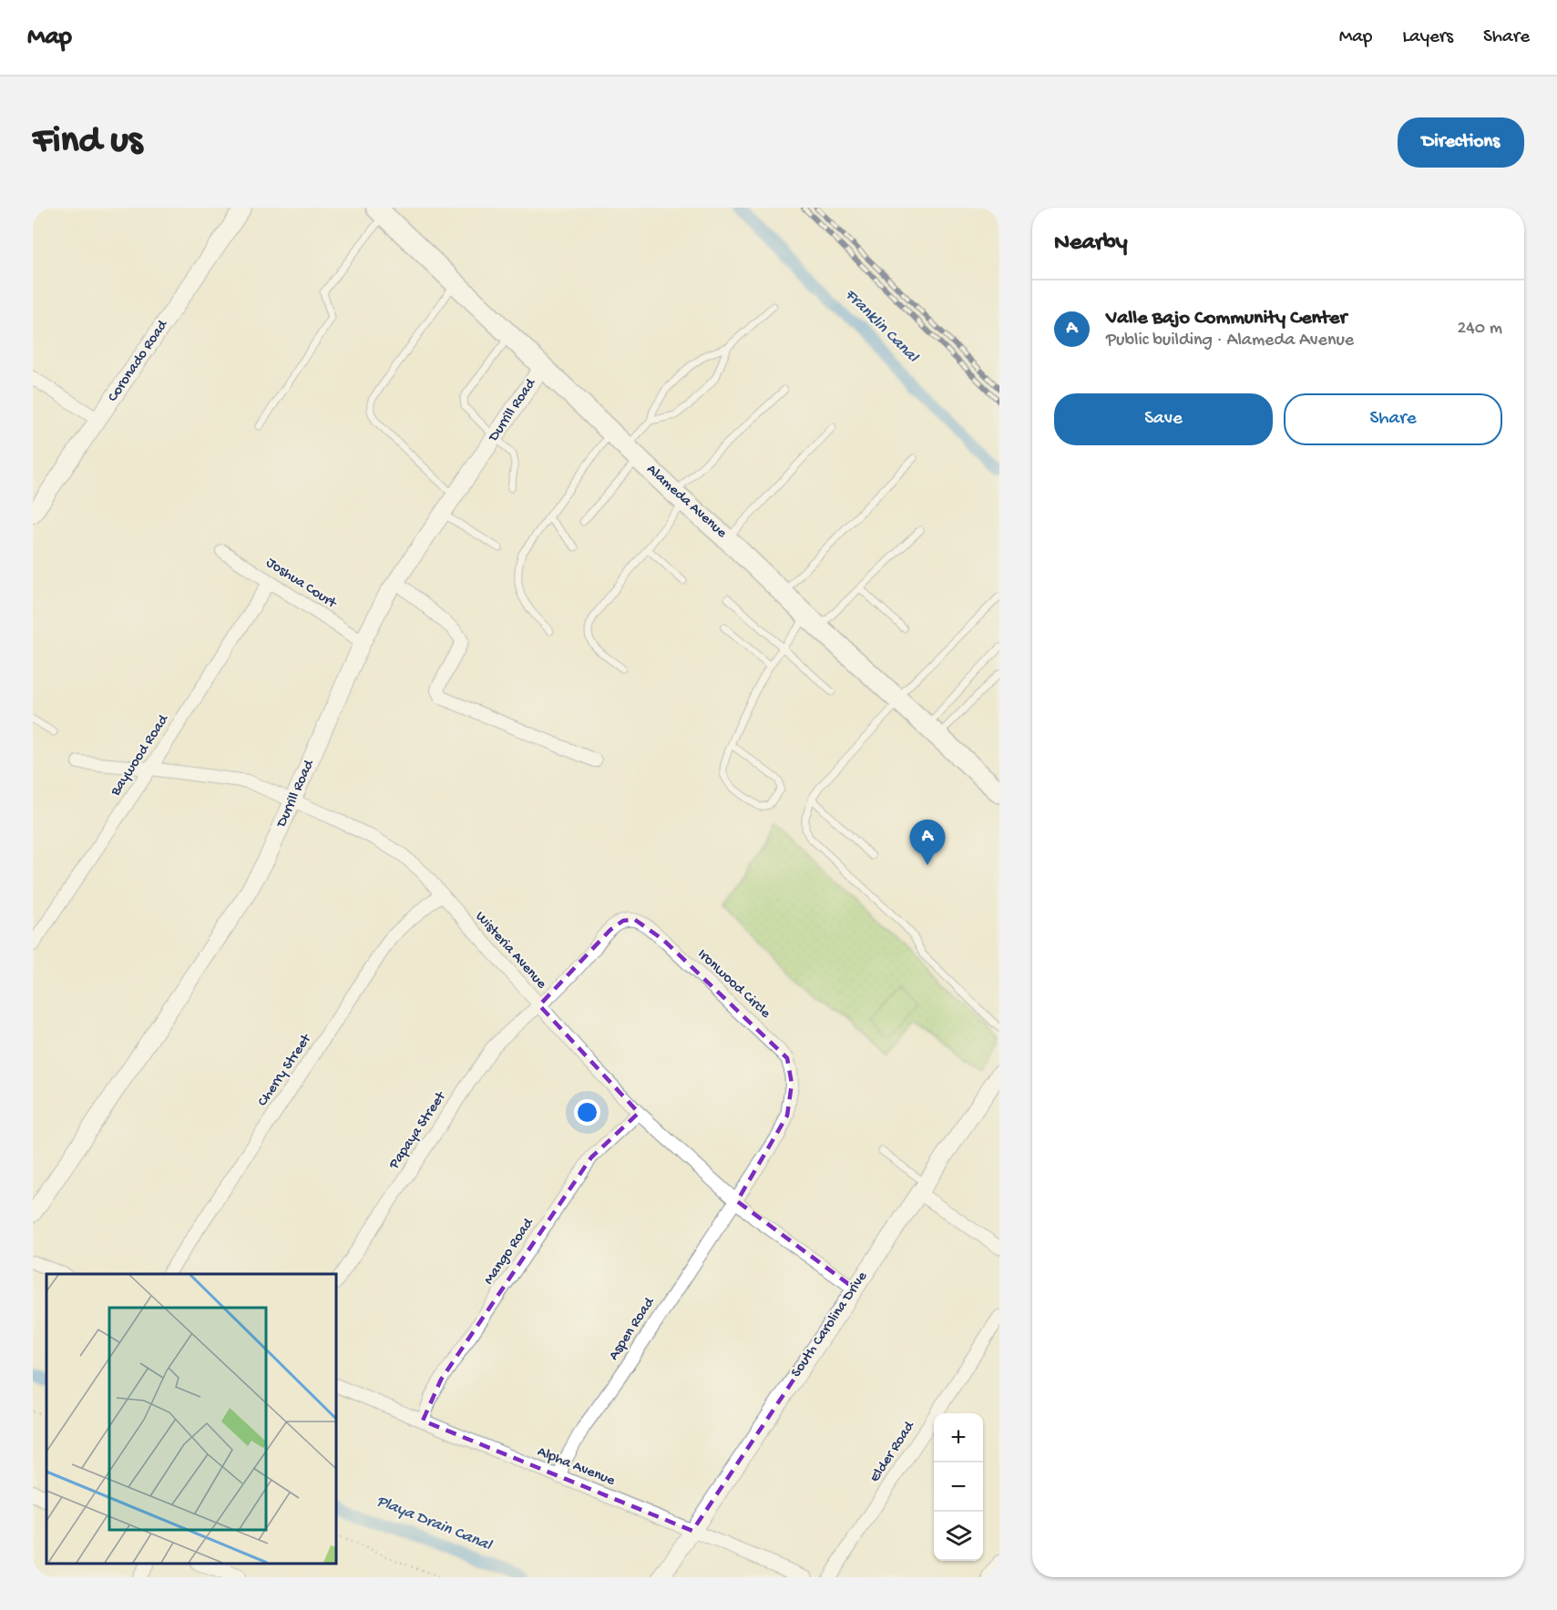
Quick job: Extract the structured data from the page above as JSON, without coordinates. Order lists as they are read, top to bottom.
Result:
{
  "streets": {
    "main road": ["Alameda Avenue"],
    "street": [
      "Coronado Road",
      "Durrill Road",
      "Joshua Court",
      "Baywood Road",
      "Wisteria Avenue",
      "Ironwood Circle",
      "Cherry Street",
      "Papaya Street",
      "Mango Road",
      "South Carolina Drive",
      "Aspen Road",
      "Elder Road",
      "Alpha Avenue"
    ]
  },
  "crossings": [
    ["Durrill Road", "Alameda Avenue"],
    ["Durrill Road", "Joshua Court"],
    ["Durrill Road", "Wisteria Avenue"],
    ["Joshua Court", "Baywood Road"],
    ["Baywood Road", "Wisteria Avenue"],
    ["Wisteria Avenue", "Ironwood Circle"],
    ["Wisteria Avenue", "Cherry Street"],
    ["Wisteria Avenue", "Papaya Street"],
    ["Wisteria Avenue", "Mango Road"],
    ["Wisteria Avenue", "South Carolina Drive"],
    ["Wisteria Avenue", "Aspen Road"],
    ["Ironwood Circle", "Papaya Street"],
    ["Ironwood Circle", "Aspen Road"],
    ["Mango Road", "Alpha Avenue"],
    ["South Carolina Drive", "Alpha Avenue"],
    ["Aspen Road", "Alpha Avenue"]
  ],
  "water": ["Franklin Canal", "Playa Drain Canal"],
  "page": {
    "header": "Map",
    "nav": ["Map", "Layers", "Share"],
    "buttons": [
      "Directions",
      ["Save", "Share"]
    ],
    "title": "Find us",
    "heading": "Nearby",
    "list": [
      {
        "mark": "A",
        "name": "Valle Bajo Community Center",
        "note": "Public building · Alameda Avenue",
        "value": "240 m"
      }
    ],
    "pins": "A",
    "map_buttons": ["+", "−"]
  }
}
